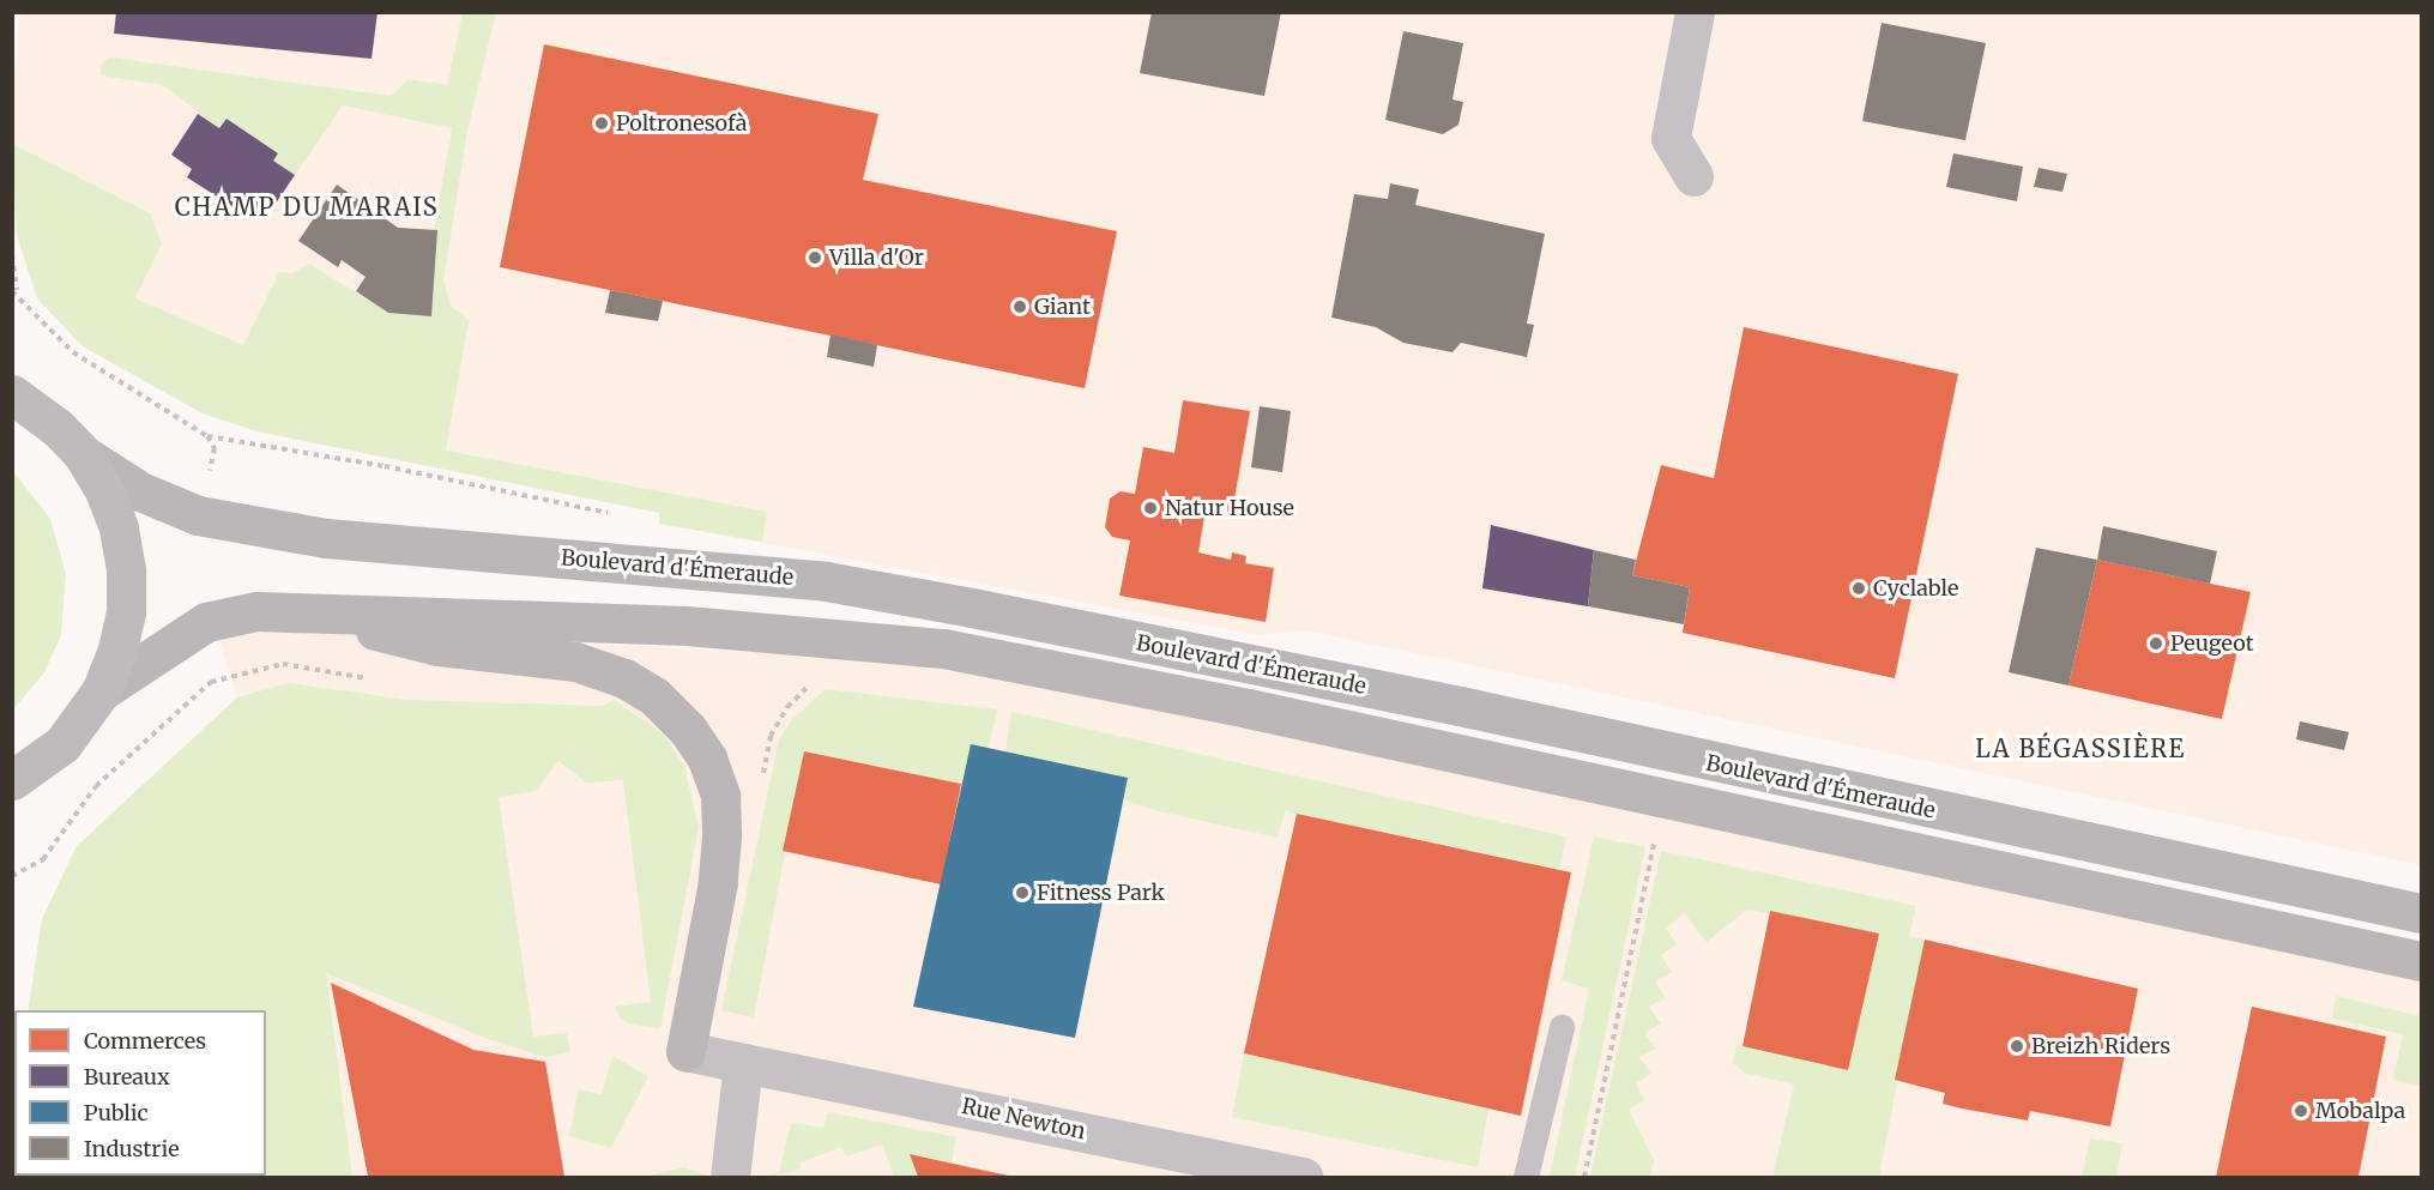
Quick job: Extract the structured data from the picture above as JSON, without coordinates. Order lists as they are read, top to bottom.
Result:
{
  "streets": {
    "main road": ["Boulevard d'Émeraude"],
    "street": ["Rue Newton"]
  },
  "districts": ["CHAMP DU MARAIS", "LA BÉGASSIÈRE"],
  "places": [
    "Poltronesofà",
    "Villa d'Or",
    "Giant",
    "Natur House",
    "Cyclable",
    "Peugeot",
    "Fitness Park",
    "Breizh Riders",
    "Mobalpa"
  ],
  "legend": [
    "Commerces",
    "Bureaux",
    "Public",
    "Industrie"
  ]
}
